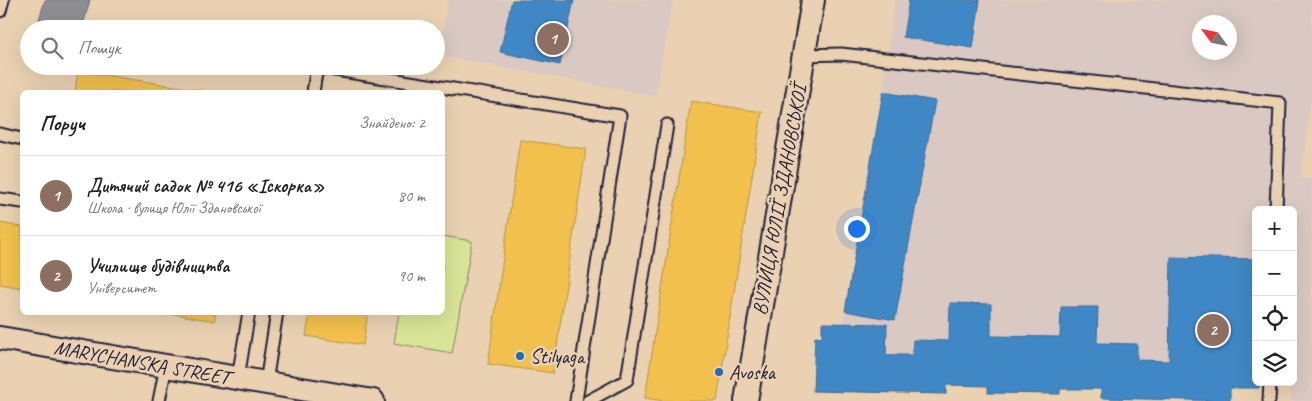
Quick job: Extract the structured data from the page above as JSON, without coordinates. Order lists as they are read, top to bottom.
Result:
{
  "streets": {
    "street": ["ВУЛИЦЯ ЮЛІЇ ЗДАНОВСЬКОЇ", "MARYCHANSKA STREET"]
  },
  "places": ["Stilyaga", "Avoska"],
  "north": "top left",
  "page": {
    "search": "Пошук",
    "pins": ["1", "2"],
    "heading": ["Поруч", "Знайдено: 2"],
    "list": [
      {
        "mark": "1",
        "name": "Дитячий садок № 416 «Іскорка»",
        "note": "Школа · вулиця Юлії Здановської",
        "value": "80 m"
      },
      {
        "mark": "2",
        "name": "Училище будівництва",
        "note": "Університет",
        "value": "90 m"
      }
    ],
    "map_buttons": ["+", "−"]
  }
}
